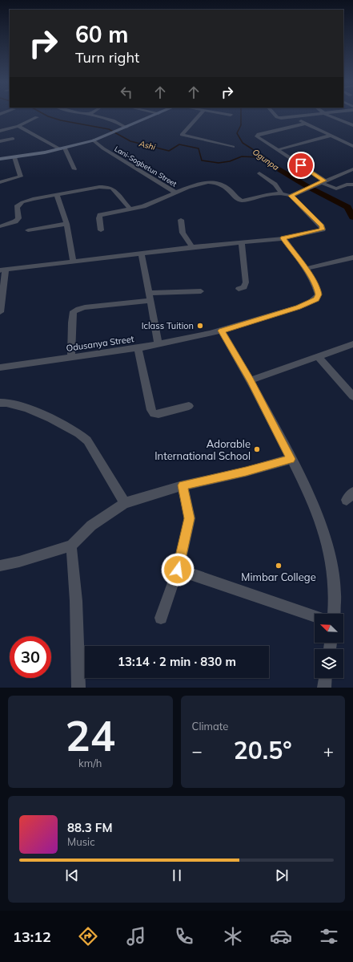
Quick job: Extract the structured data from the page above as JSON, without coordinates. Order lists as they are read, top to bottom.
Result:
{
  "streets": {
    "street": ["Lani-Sogbetun Street", "Odusanya Street"]
  },
  "water": ["Ashi", "Ogunpa"],
  "places": ["Iclass Tuition", "Adorable International School", "Mimbar College"],
  "north": "top left",
  "page": {
    "turn": ["60 m", "Turn right"],
    "limit": "30",
    "trip": "13:14 · 2 min · 830 m",
    "tile": [
      ["24", "km/h"],
      "Climate"
    ],
    "heat": ["−", "20.5°", "+"],
    "song": ["88.3 FM", "Music"],
    "tabs": "13:12"
  }
}
